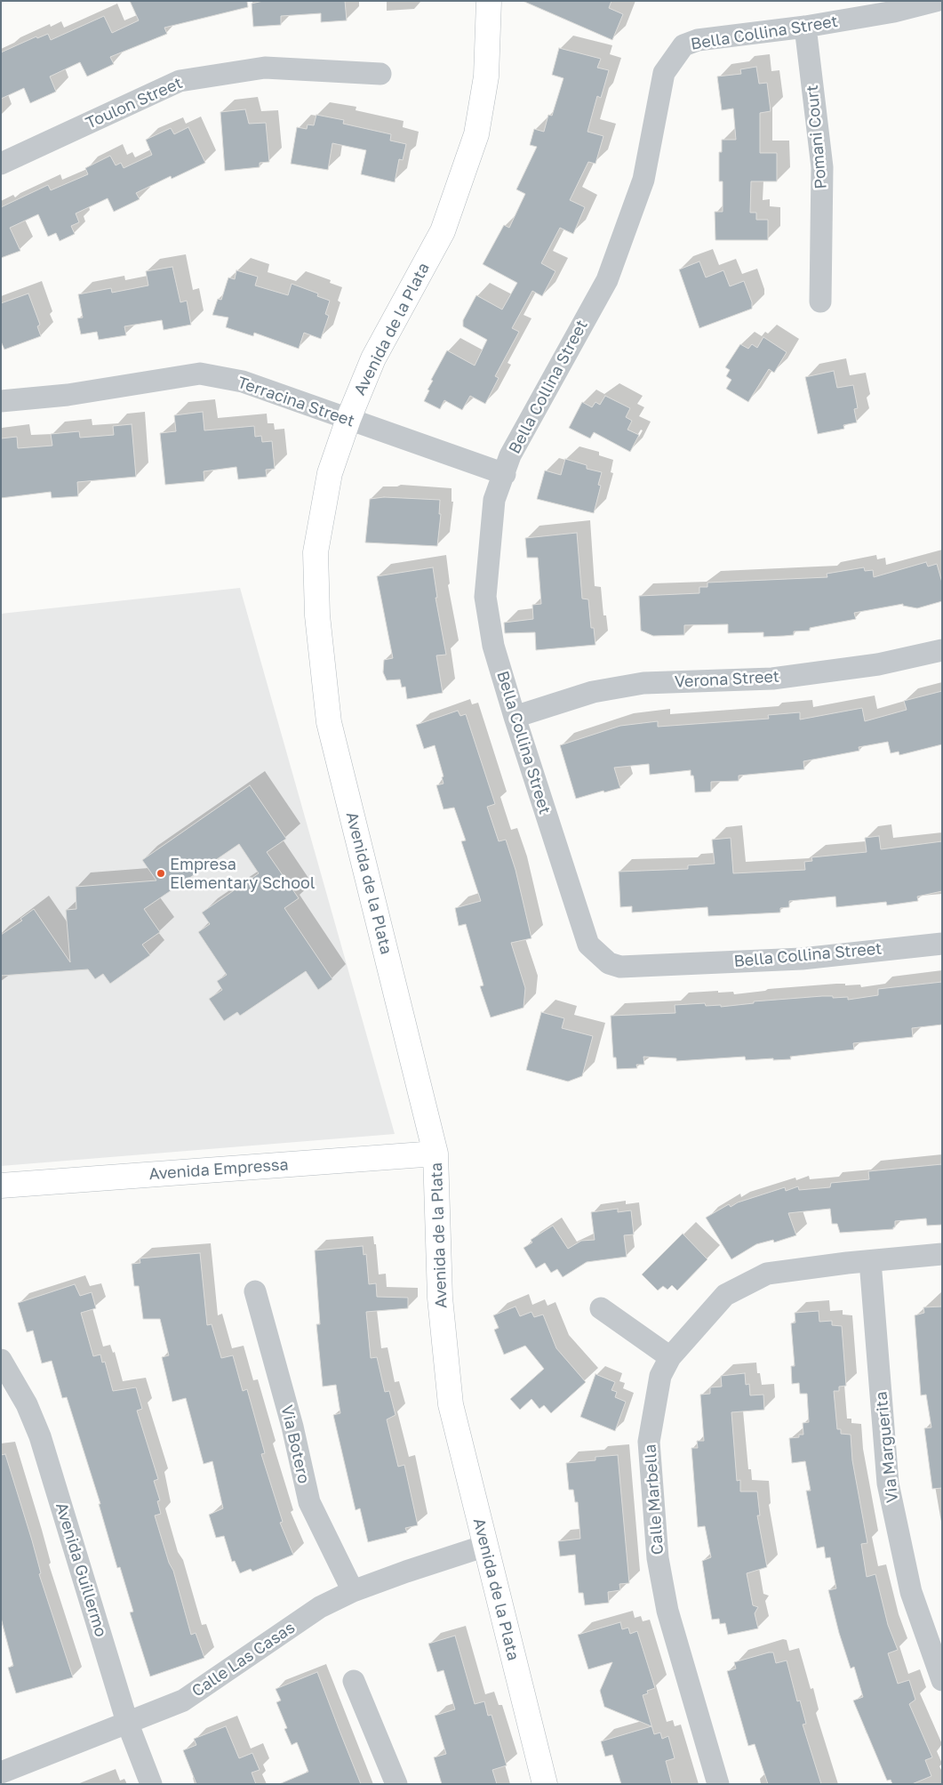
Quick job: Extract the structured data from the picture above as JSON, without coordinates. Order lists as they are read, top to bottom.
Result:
{
  "streets": {
    "street": [
      "Bella Collina Street",
      "Toulon Street",
      "Pomani Court",
      "Avenida de la Plata",
      "Terracina Street",
      "Verona Street",
      "Avenida Empressa",
      "Via Botero",
      "Via Marguerita",
      "Calle Marbella",
      "Avenida Guillermo",
      "Calle Las Casas"
    ]
  },
  "crossings": [
    ["Bella Collina Street", "Pomani Court"],
    ["Bella Collina Street", "Terracina Street"],
    ["Bella Collina Street", "Verona Street"],
    ["Avenida de la Plata", "Terracina Street"],
    ["Avenida de la Plata", "Avenida Empressa"],
    ["Avenida de la Plata", "Calle Las Casas"],
    ["Via Botero", "Calle Las Casas"],
    ["Via Marguerita", "Calle Marbella"],
    ["Avenida Guillermo", "Calle Las Casas"]
  ],
  "places": ["Empresa Elementary School"]
}
